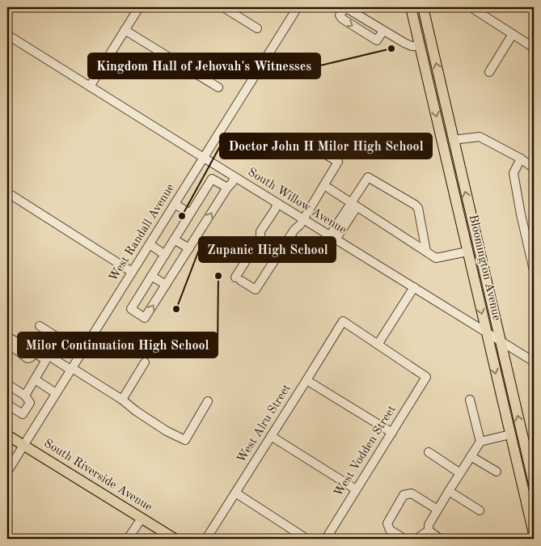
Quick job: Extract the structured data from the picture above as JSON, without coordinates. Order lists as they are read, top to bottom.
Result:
{
  "streets": {
    "main road": ["Bloomington Avenue", "South Riverside Avenue"],
    "street": [
      "South Willow Avenue",
      "West Randall Avenue",
      "West Alru Street",
      "West Vodden Street"
    ]
  },
  "crossings": [
    ["South Willow Avenue", "West Randall Avenue"],
    ["South Willow Avenue", "Bloomington Avenue"],
    ["West Randall Avenue", "South Riverside Avenue"],
    ["West Alru Street", "West Vodden Street"]
  ],
  "places": [
    "Kingdom Hall of Jehovah's Witnesses",
    "Doctor John H Milor High School",
    "Milor Continuation High School",
    "Zupanic High School"
  ]
}
